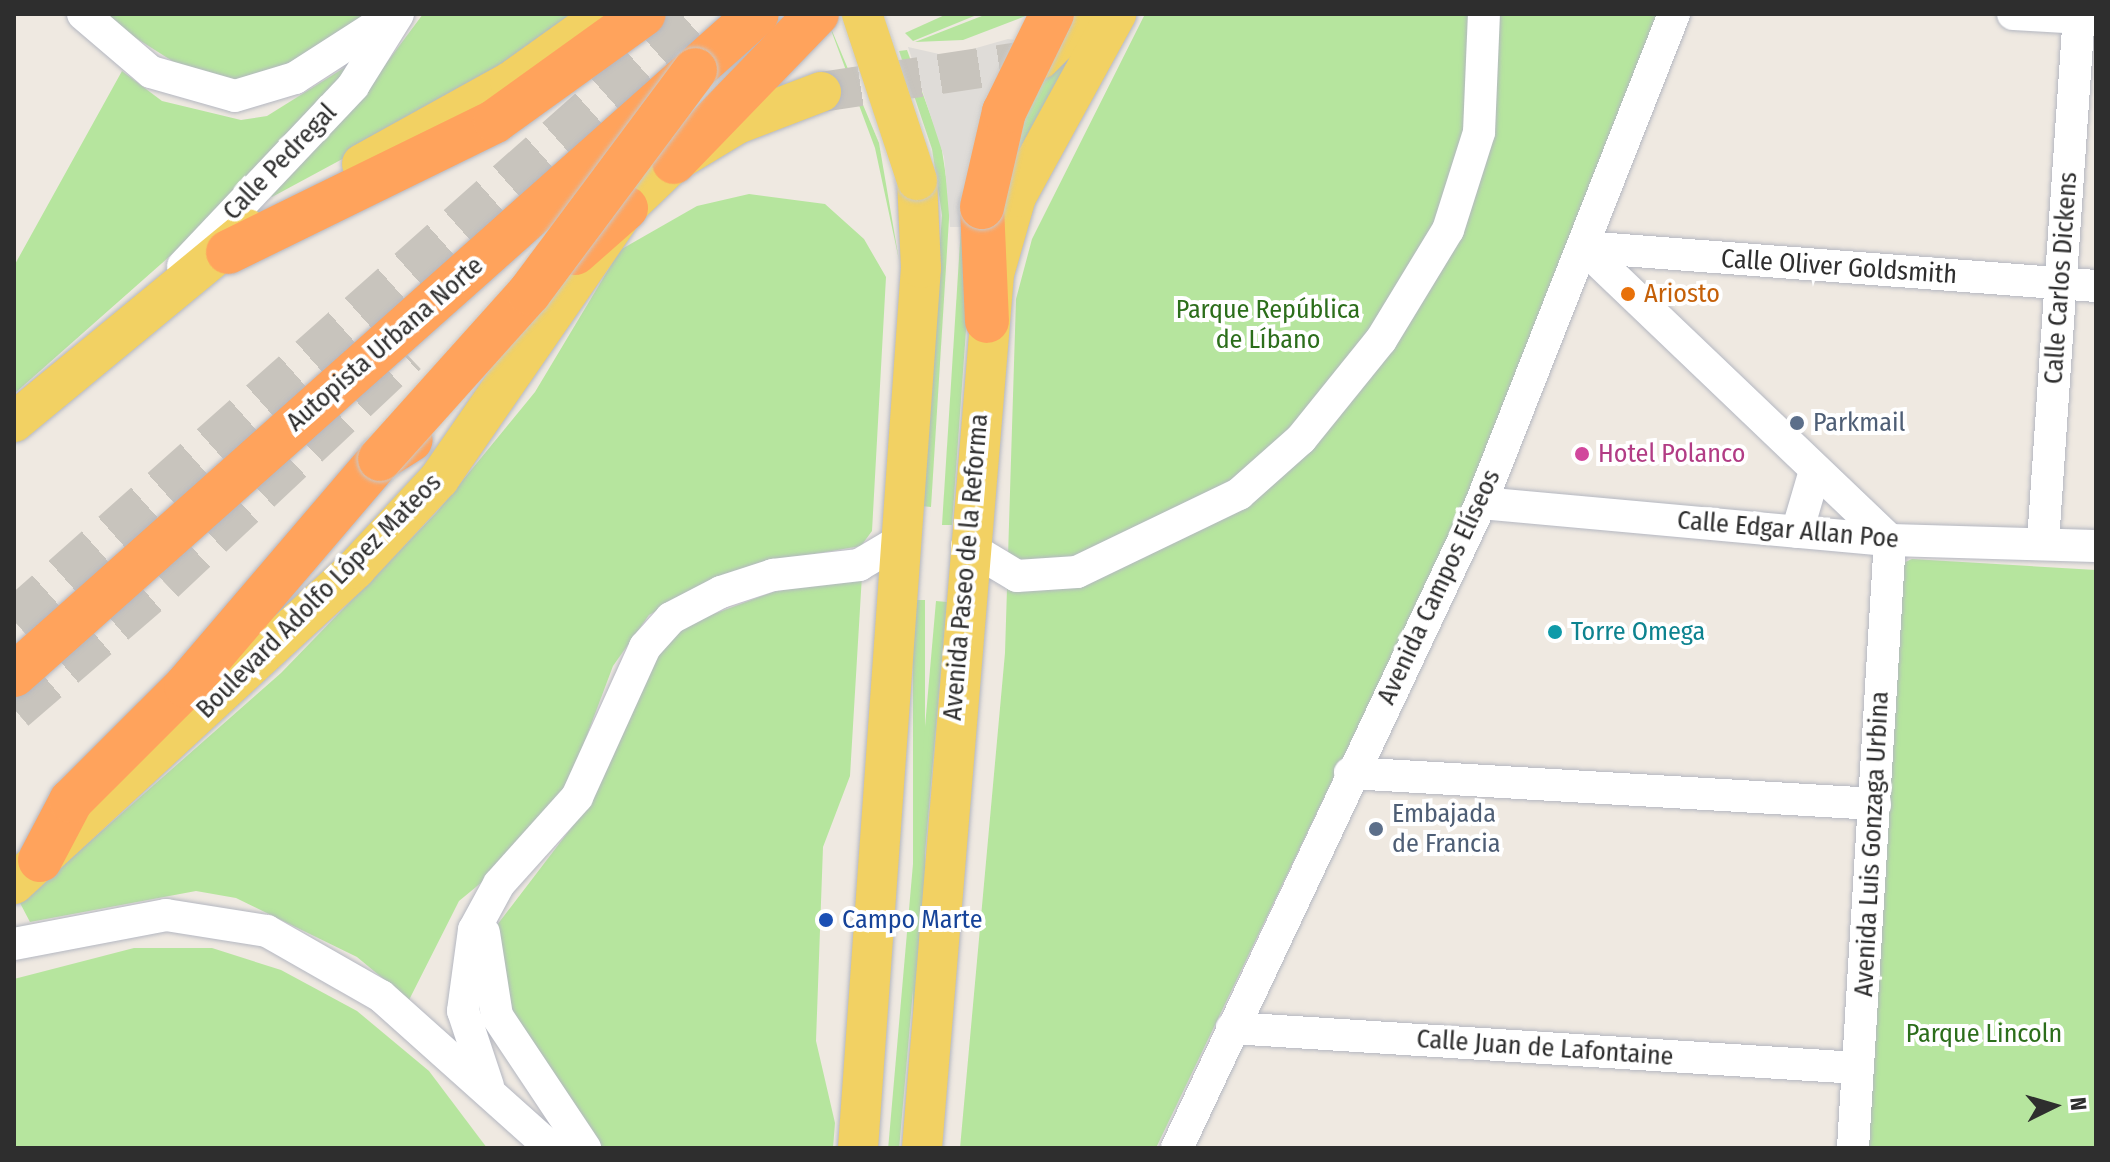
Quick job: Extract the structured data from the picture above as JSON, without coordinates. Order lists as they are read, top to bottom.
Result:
{
  "streets": {
    "highway": ["Autopista Urbana Norte"],
    "main road": ["Avenida Paseo de la Reforma", "Boulevard Adolfo López Mateos"],
    "street": [
      "Calle Pedregal",
      "Calle Oliver Goldsmith",
      "Calle Carlos Dickens",
      "Calle Edgar Allan Poe",
      "Avenida Campos Elíseos",
      "Avenida Luis Gonzaga Urbina",
      "Calle Juan de Lafontaine"
    ]
  },
  "crossings": [
    ["Calle Oliver Goldsmith", "Calle Carlos Dickens"],
    ["Calle Oliver Goldsmith", "Avenida Campos Elíseos"],
    ["Calle Carlos Dickens", "Calle Edgar Allan Poe"],
    ["Calle Edgar Allan Poe", "Avenida Campos Elíseos"],
    ["Calle Edgar Allan Poe", "Avenida Luis Gonzaga Urbina"],
    ["Avenida Campos Elíseos", "Calle Juan de Lafontaine"],
    ["Avenida Luis Gonzaga Urbina", "Calle Juan de Lafontaine"]
  ],
  "parks": ["Parque República de Líbano", "Parque Lincoln"],
  "places": [
    "Ariosto",
    "Parkmail",
    "Hotel Polanco",
    "Torre Omega",
    "Embajada de Francia",
    "Campo Marte"
  ],
  "north": "right"
}
